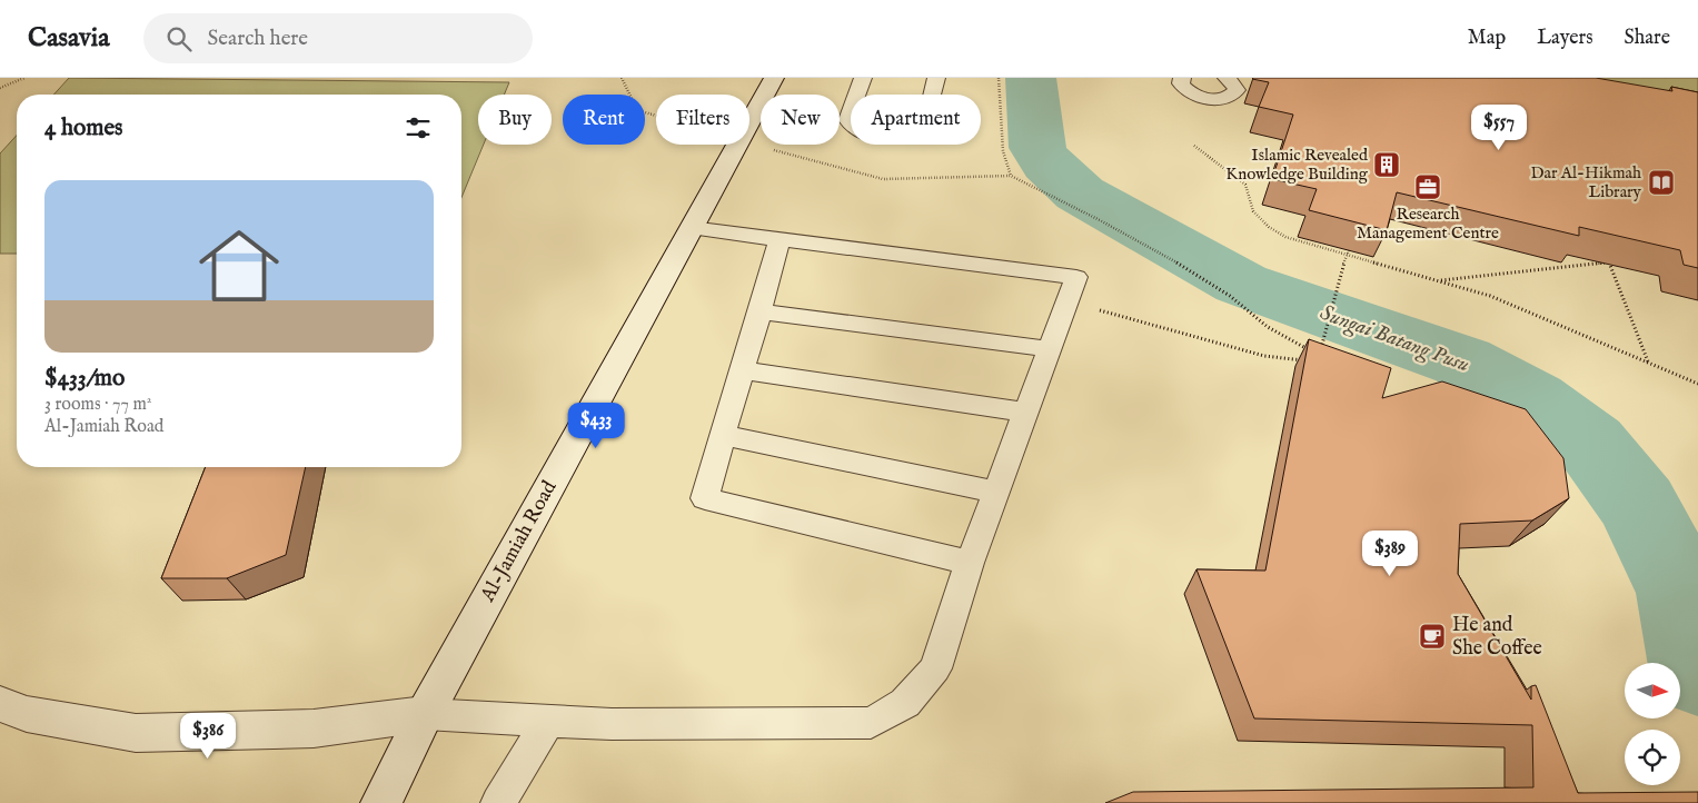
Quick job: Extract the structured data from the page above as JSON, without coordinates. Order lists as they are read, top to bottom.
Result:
{
  "streets": {
    "street": ["Al-Jamiah Road"]
  },
  "water": ["Sungai Batang Pusu"],
  "places": {
    "building": ["Islamic Revealed Knowledge Building"],
    "library": ["Dar Al-Hikmah Library"],
    "office": ["Research Management Centre"],
    "cafe": ["He and She Coffee"]
  },
  "north": "right",
  "page": {
    "header": "Casavia",
    "search": "Search here",
    "nav": ["Map", "Layers", "Share"],
    "chip": [
      "Buy",
      "Rent",
      "Filters",
      "New",
      "Apartment"
    ],
    "heading": "4 homes",
    "price": [
      "$557",
      "$433",
      "$389",
      "$386"
    ],
    "list": [
      {
        "name": "$433/mo",
        "note": "3 rooms · 77 m² · Al-Jamiah Road"
      }
    ]
  }
}
